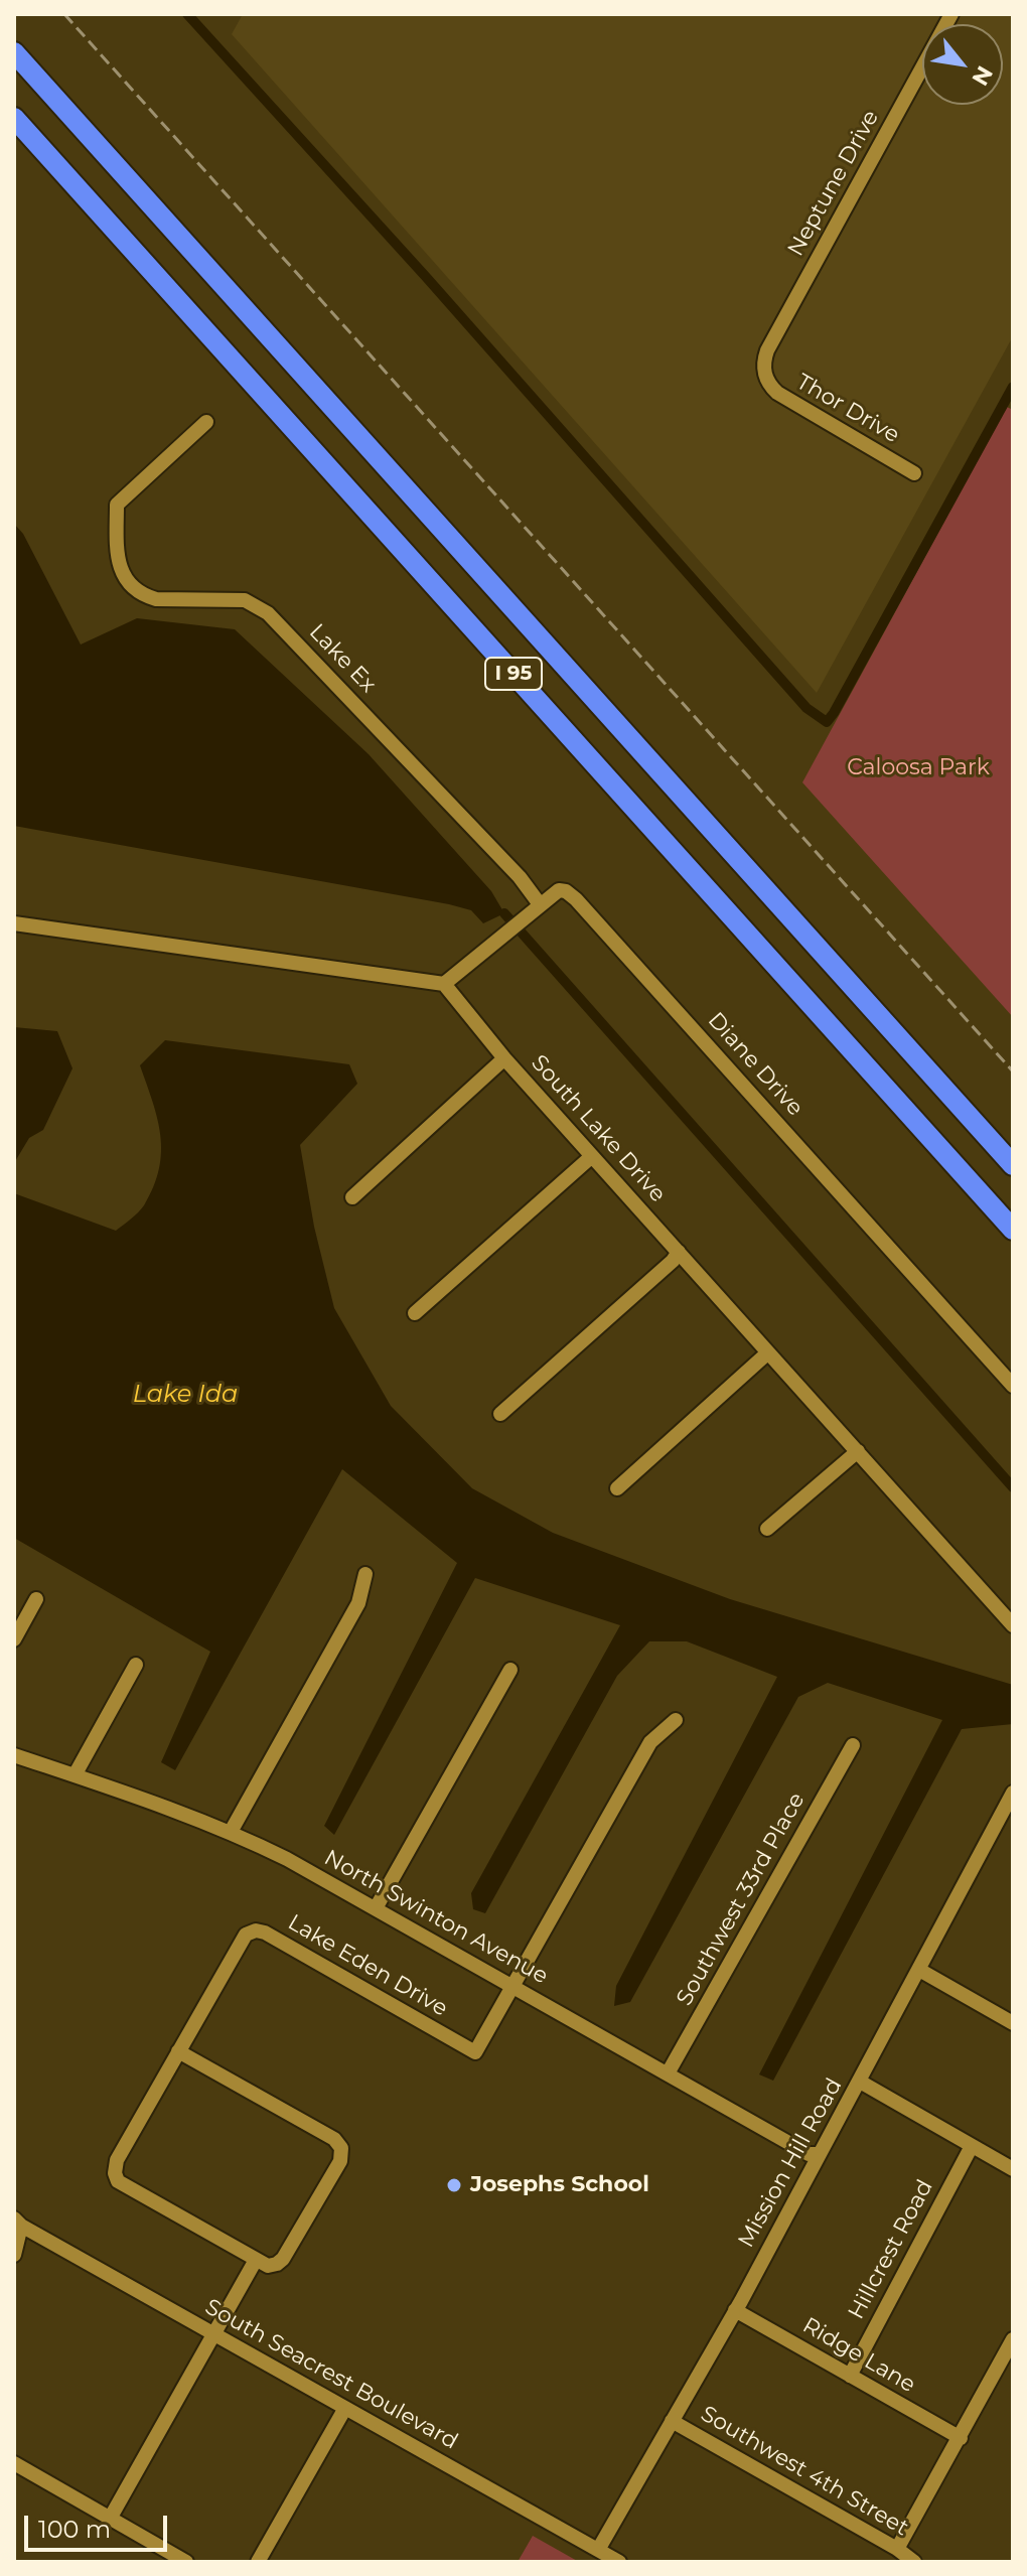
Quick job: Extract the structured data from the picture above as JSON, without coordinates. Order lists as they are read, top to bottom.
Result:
{
  "streets": {
    "highway": ["I 95"],
    "street": [
      "Neptune Drive",
      "Thor Drive",
      "Lake Ex",
      "Diane Drive",
      "South Lake Drive",
      "Southwest 33rd Place",
      "North Swinton Avenue",
      "Lake Eden Drive",
      "Mission Hill Road",
      "Hillcrest Road",
      "Ridge Lane",
      "South Seacrest Boulevard",
      "Southwest 4th Street"
    ]
  },
  "crossings": [
    ["Neptune Drive", "Thor Drive"],
    ["Lake Ex", "Diane Drive"],
    ["Southwest 33rd Place", "North Swinton Avenue"],
    ["North Swinton Avenue", "Lake Eden Drive"],
    ["North Swinton Avenue", "Mission Hill Road"],
    ["Mission Hill Road", "Ridge Lane"],
    ["Mission Hill Road", "South Seacrest Boulevard"],
    ["Mission Hill Road", "Southwest 4th Street"],
    ["Hillcrest Road", "Ridge Lane"]
  ],
  "water": ["Lake Ida"],
  "parks": ["Caloosa Park"],
  "places": ["Josephs School"],
  "scale_bar": "100 m",
  "north": "bottom right"
}
